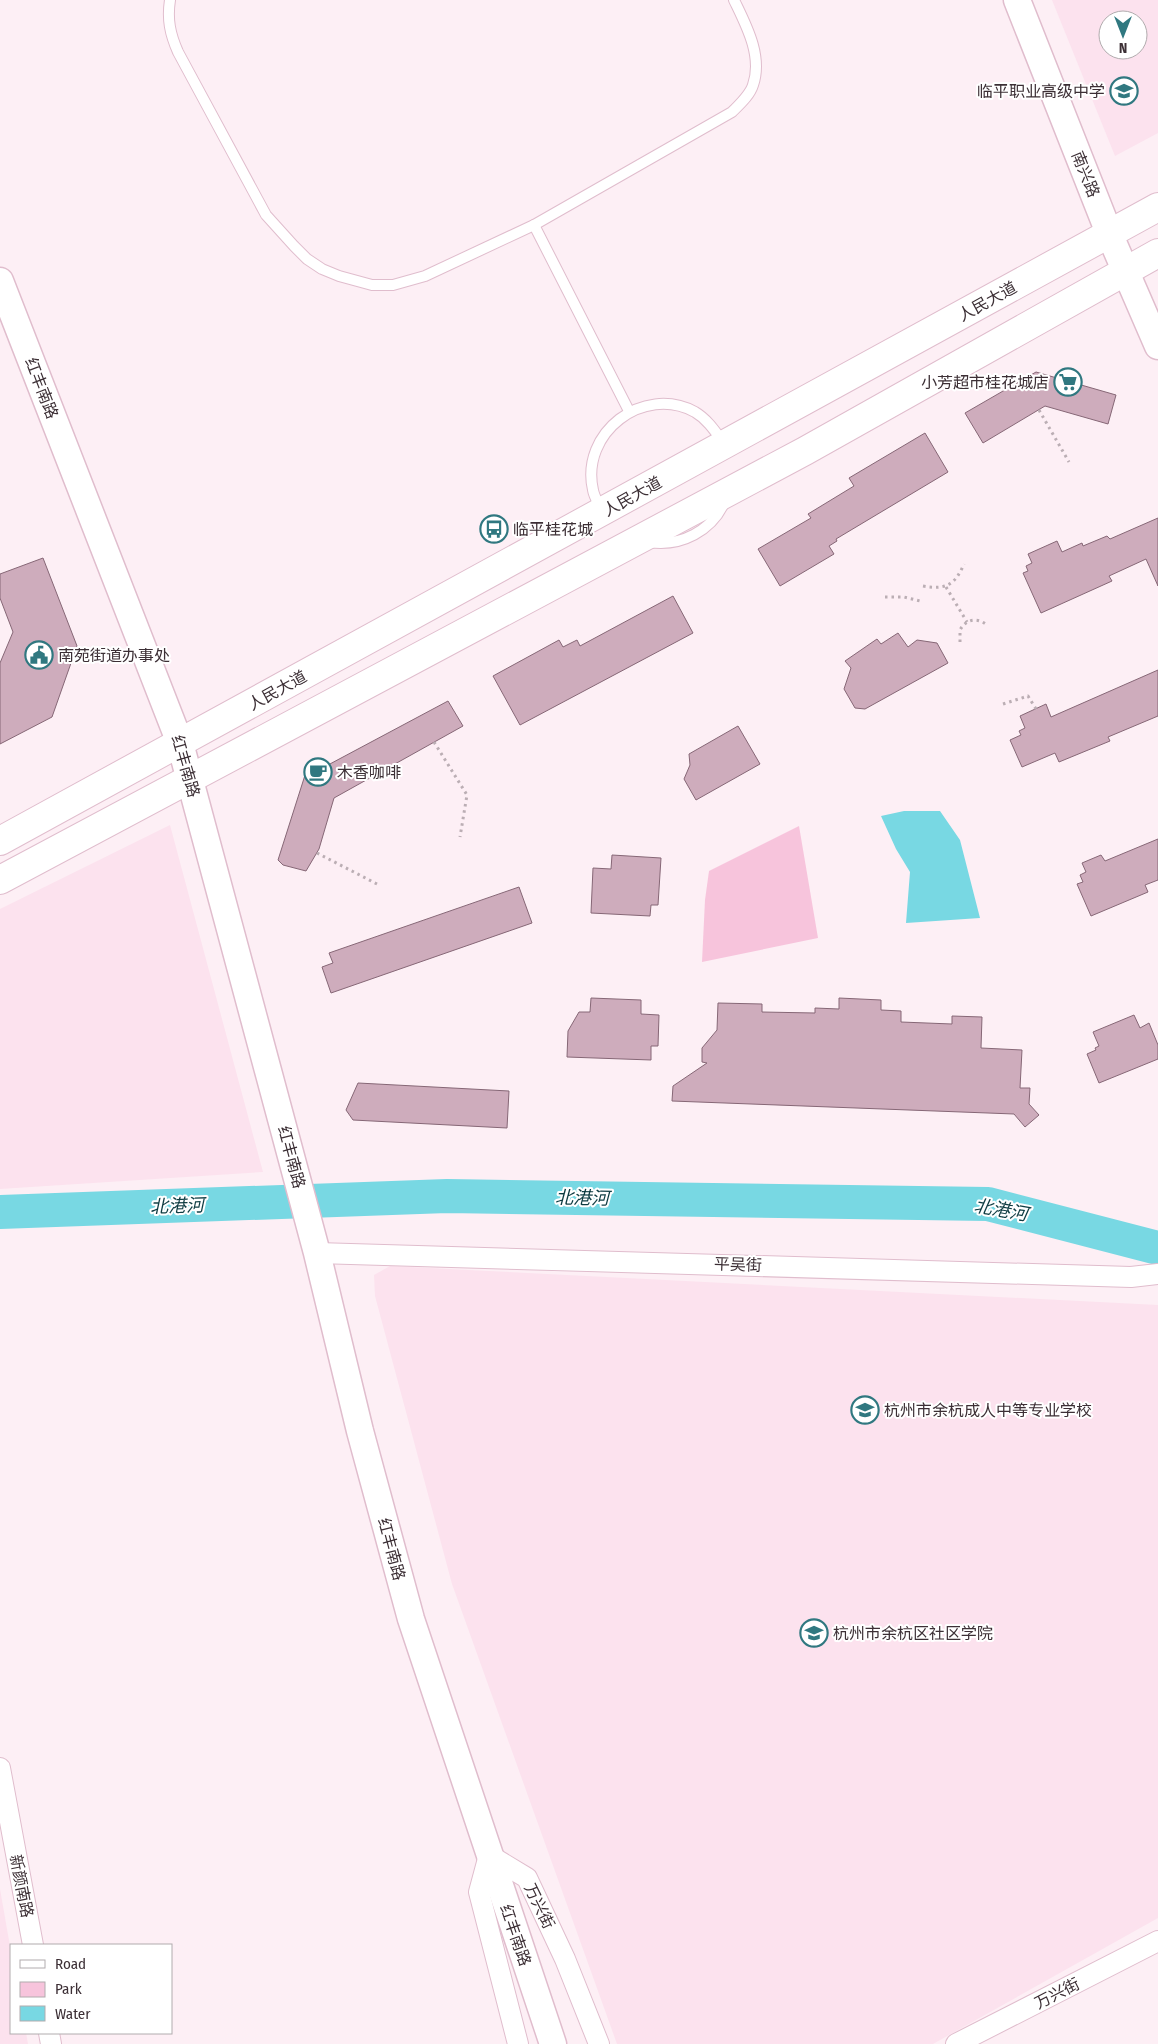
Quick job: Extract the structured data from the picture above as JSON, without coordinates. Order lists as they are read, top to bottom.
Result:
{
  "streets": {
    "main road": ["人民大道"],
    "street": [
      "南兴路",
      "红丰南路",
      "平吴街",
      "新颜南路",
      "万兴街"
    ]
  },
  "crossings": [
    ["南兴路", "人民大道"],
    ["人民大道", "红丰南路"],
    ["红丰南路", "平吴街"],
    ["红丰南路", "万兴街"]
  ],
  "water": ["北港河"],
  "places": {
    "school or university": ["临平职业高级中学", "杭州市余杭成人中等专业学校", "杭州市余杭区社区学院"],
    "supermarket": ["小芳超市桂花城店"],
    "bus stop": ["临平桂花城"],
    "public building": ["南苑街道办事处"],
    "cafe": ["木香咖啡"]
  },
  "legend": ["Road", "Park", "Water"],
  "north": "bottom"
}
